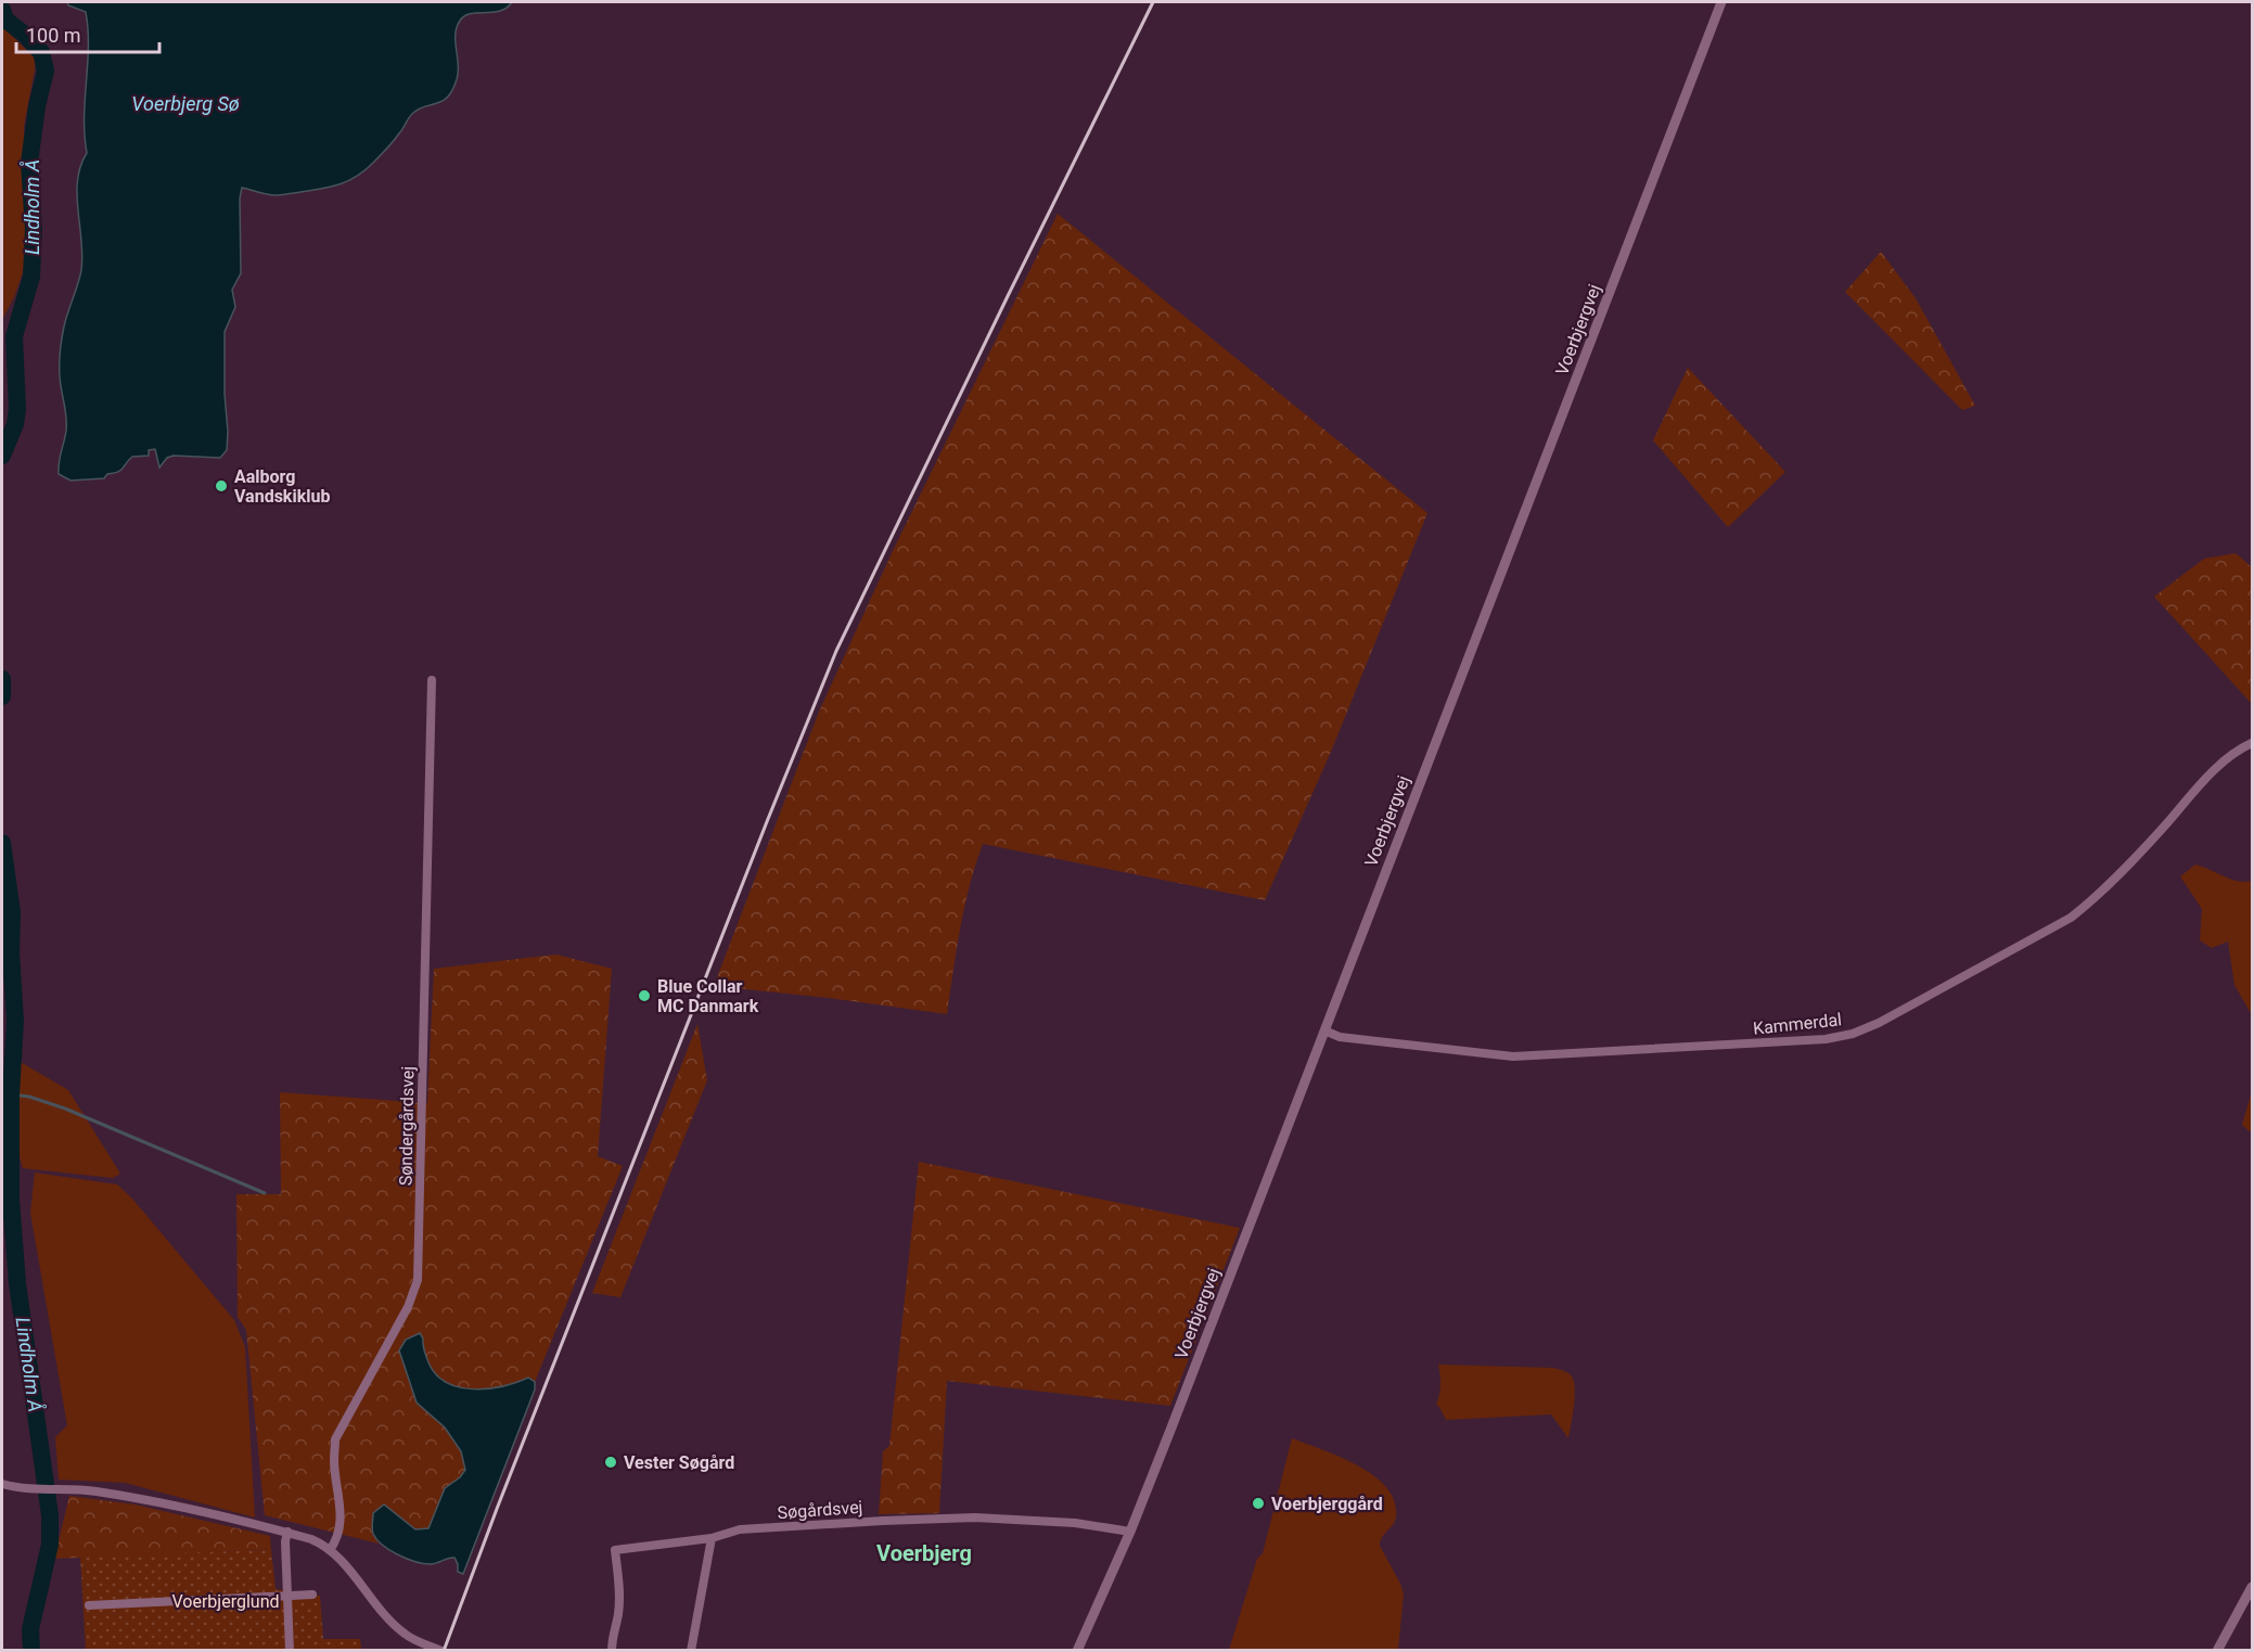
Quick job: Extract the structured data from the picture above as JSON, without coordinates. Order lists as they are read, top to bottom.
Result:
{
  "streets": {
    "street": [
      "Voerbjergvej",
      "Kammerdal",
      "Søndergårdsvej",
      "Søgårdsvej"
    ]
  },
  "crossings": [
    ["Voerbjergvej", "Kammerdal"],
    ["Voerbjergvej", "Søgårdsvej"]
  ],
  "districts": ["Voerbjerg"],
  "water": ["Voerbjerg Sø", "Lindholm Å"],
  "parks": ["Voerbjerglund"],
  "places": [
    "Aalborg Vandskiklub",
    "Blue Collar MC Danmark",
    "Vester Søgård",
    "Voerbjerggård"
  ],
  "scale_bar": "100 m"
}
